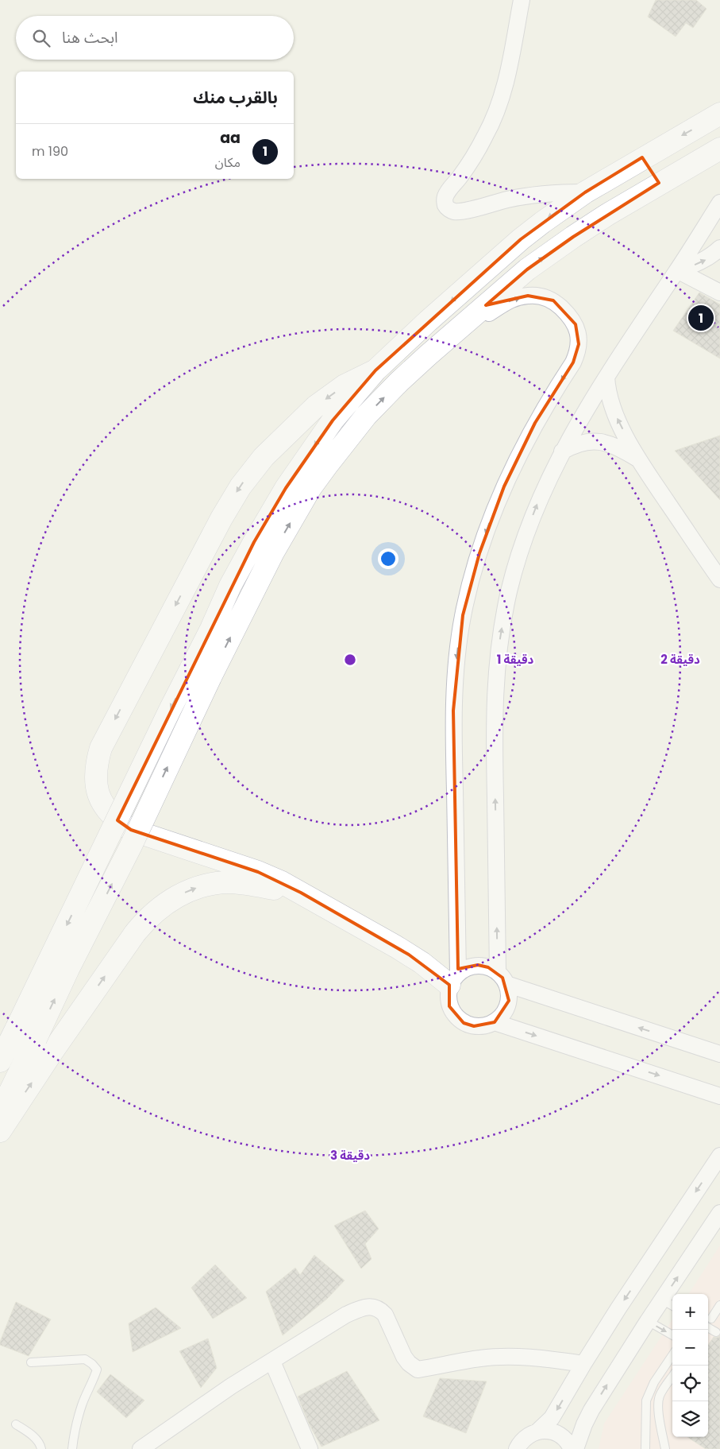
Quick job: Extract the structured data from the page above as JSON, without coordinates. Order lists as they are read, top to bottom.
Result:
{
  "page": {
    "search": "ابحث هنا",
    "heading": "بالقرب منك",
    "list": [
      {
        "mark": "1",
        "name": "aa",
        "note": "مكان",
        "value": "190 m"
      }
    ],
    "pins": "1",
    "map_buttons": ["+", "−"]
  },
  "rings": ["1 دقيقة", "2 دقيقة", "3 دقيقة"]
}
